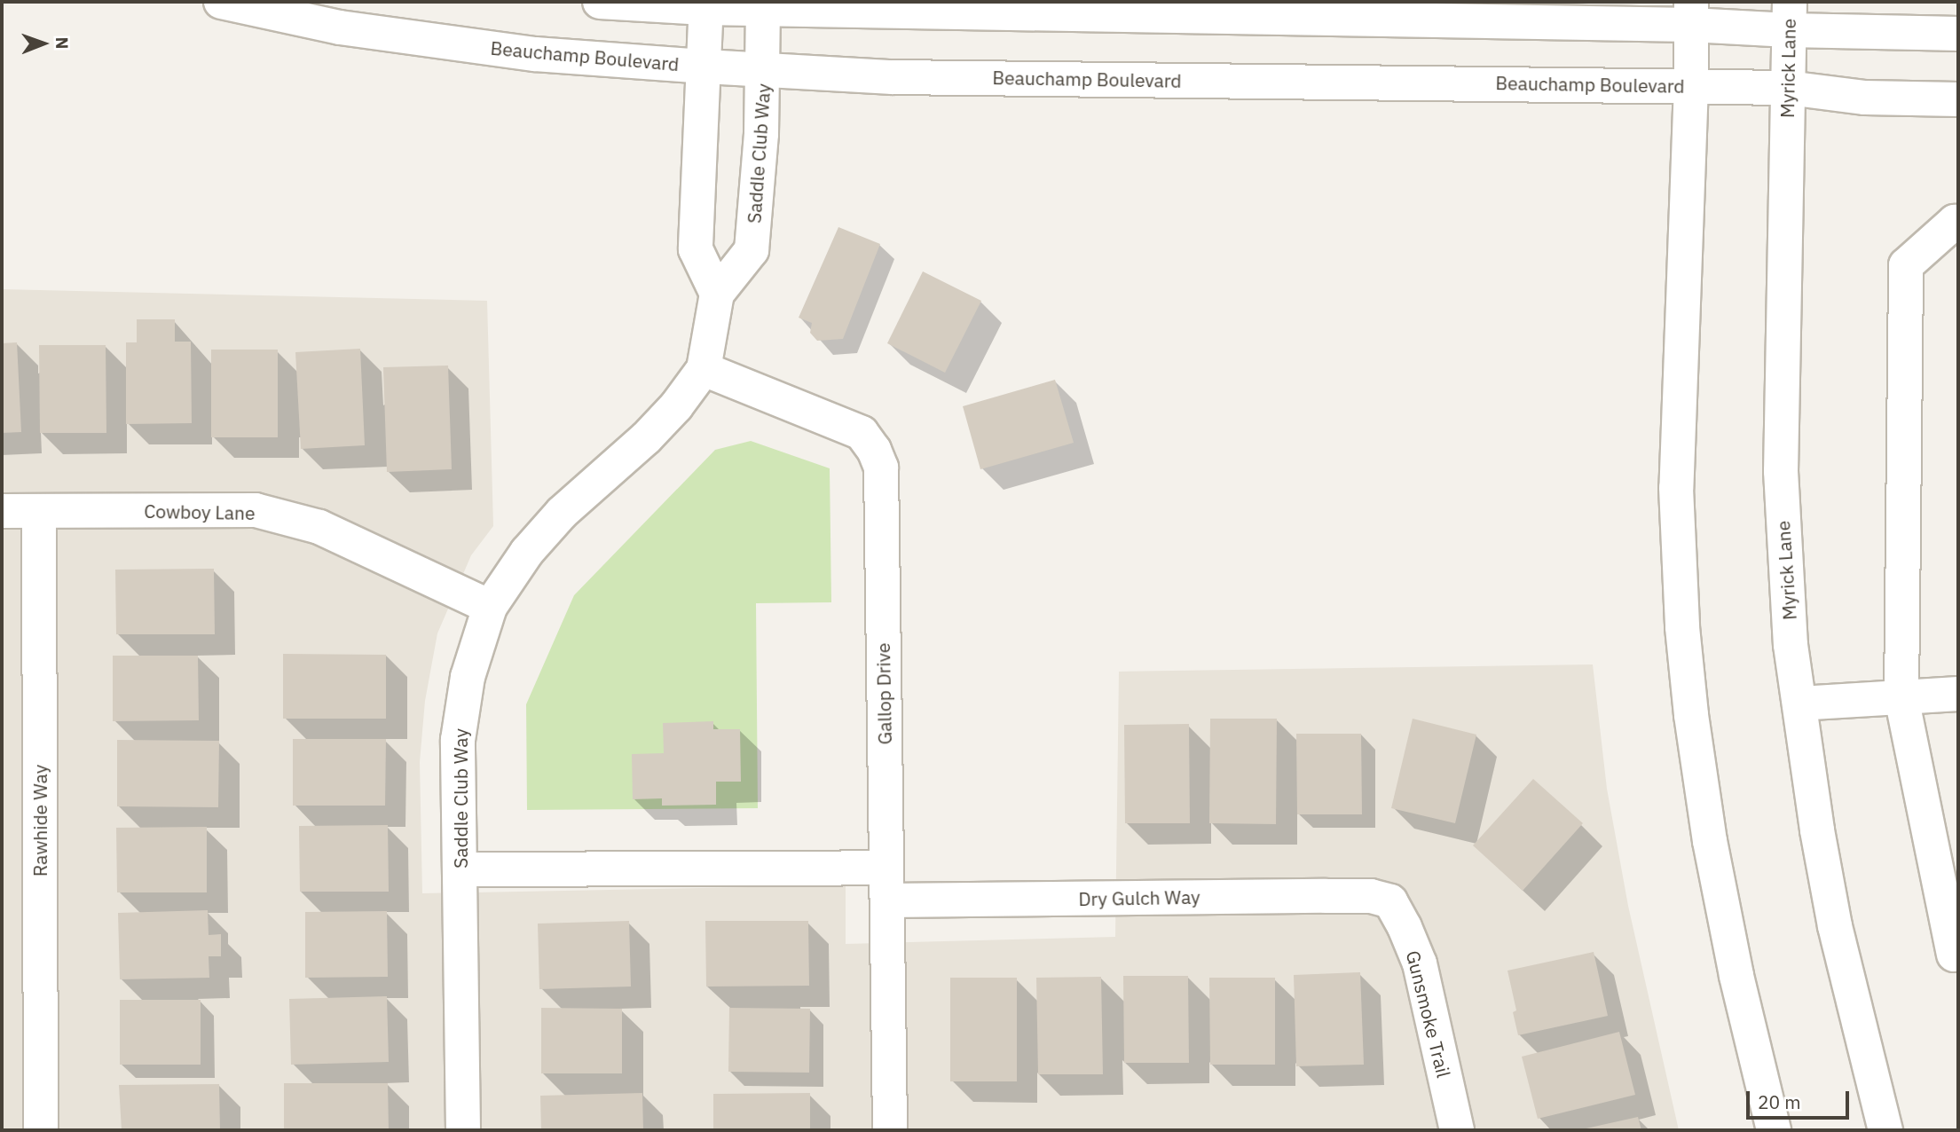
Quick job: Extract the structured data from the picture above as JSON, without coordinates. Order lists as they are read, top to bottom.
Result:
{
  "streets": {
    "street": [
      "Beauchamp Boulevard",
      "Myrick Lane",
      "Saddle Club Way",
      "Cowboy Lane",
      "Gallop Drive",
      "Rawhide Way",
      "Dry Gulch Way",
      "Gunsmoke Trail"
    ]
  },
  "crossings": [
    ["Beauchamp Boulevard", "Myrick Lane"],
    ["Beauchamp Boulevard", "Saddle Club Way"],
    ["Saddle Club Way", "Cowboy Lane"],
    ["Saddle Club Way", "Gallop Drive"],
    ["Cowboy Lane", "Rawhide Way"],
    ["Gallop Drive", "Dry Gulch Way"],
    ["Dry Gulch Way", "Gunsmoke Trail"]
  ],
  "scale_bar": "20 m",
  "north": "right"
}
